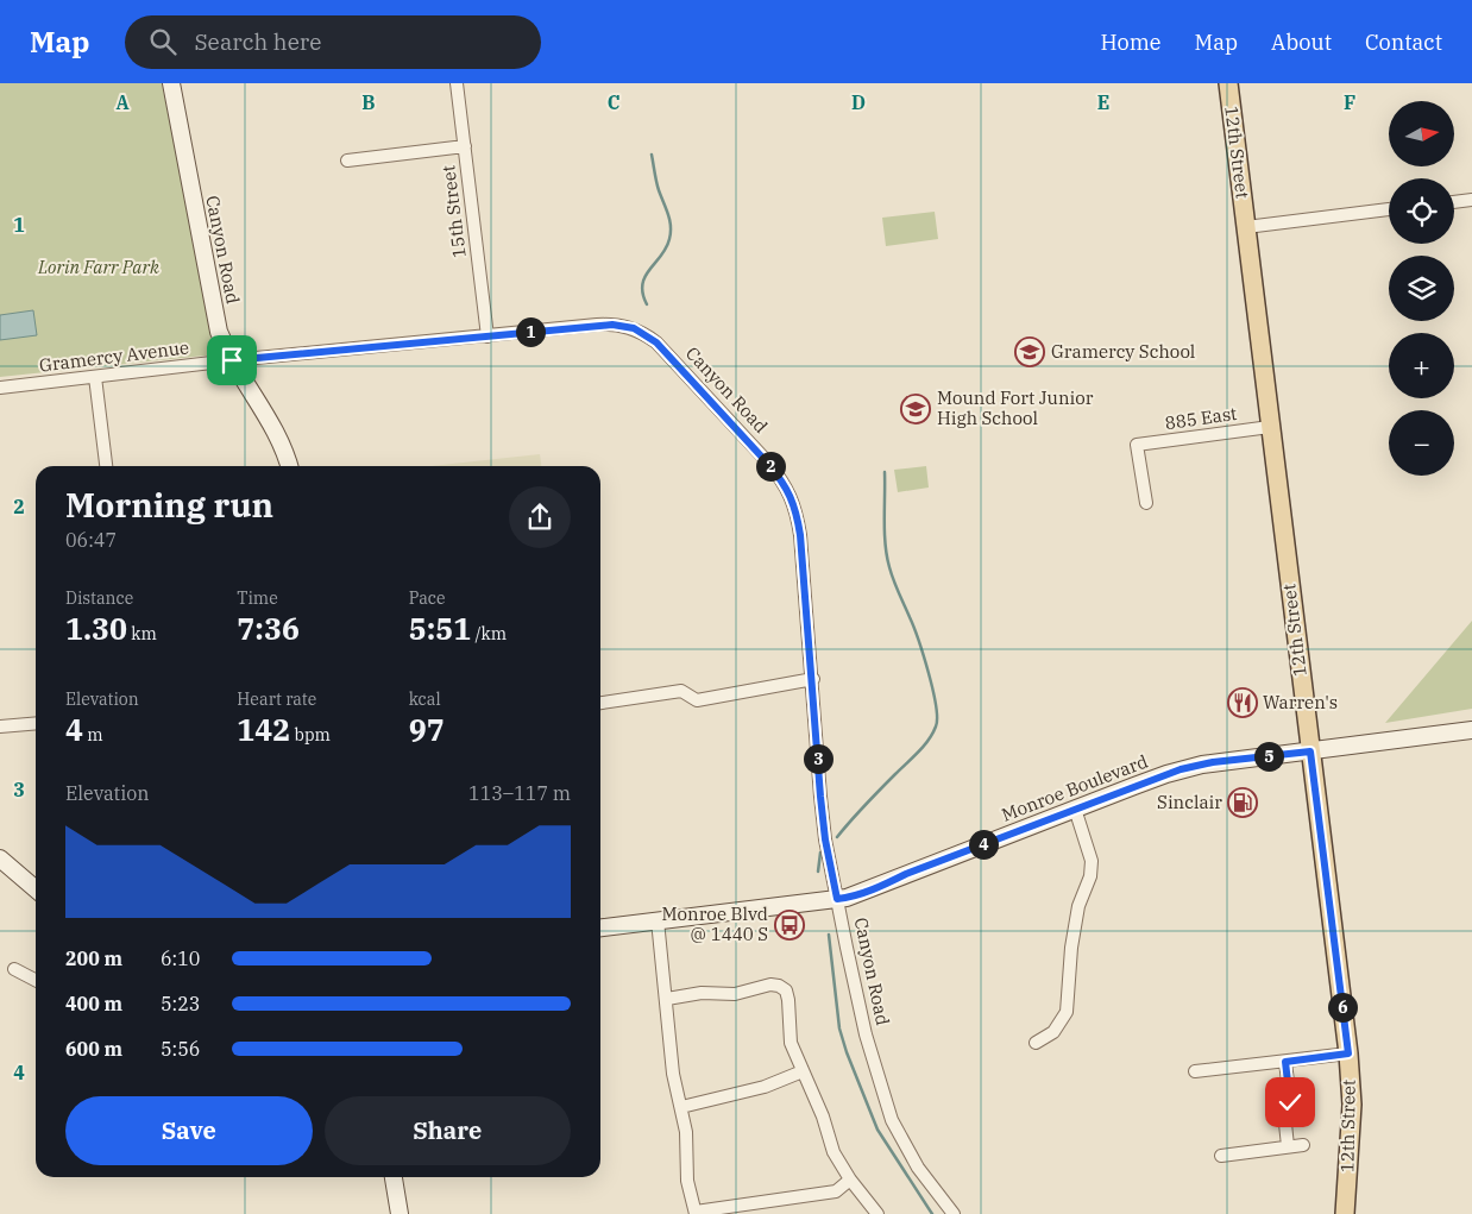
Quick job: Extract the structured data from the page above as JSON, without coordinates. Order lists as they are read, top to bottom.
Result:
{
  "streets": {
    "main road": ["12th Street", "Canyon Road", "Monroe Boulevard"],
    "street": ["15th Street", "Gramercy Avenue", "885 East"]
  },
  "crossings": [
    ["12th Street", "885 East"],
    ["12th Street", "Monroe Boulevard"],
    ["15th Street", "Canyon Road"],
    ["Canyon Road", "Gramercy Avenue"],
    ["Canyon Road", "Monroe Boulevard"]
  ],
  "parks": ["Lorin Farr Park"],
  "places": {
    "school or university": ["Gramercy School", "Mound Fort Junior High School"],
    "restaurant": ["Warren's"],
    "fuel station": ["Sinclair"],
    "bus stop": ["Monroe Blvd @ 1440 S"]
  },
  "north": "right",
  "page": {
    "header": "Map",
    "search": "Search here",
    "nav": [
      "Home",
      "Map",
      "About",
      "Contact"
    ],
    "map_buttons": ["+", "−"],
    "pins": [
      "1",
      "2",
      "5",
      "3",
      "4",
      "6"
    ],
    "heading": ["Morning run", "06:47"],
    "stats": [
      ["Distance", "1.30 km"],
      ["Time", "7:36"],
      ["Pace", "5:51 /km"],
      ["Elevation", "4 m"],
      ["Heart rate", "142 bpm"],
      ["kcal", "97"]
    ],
    "chart": ["Elevation", "113–117 m"],
    "list": [
      {
        "name": "200 m",
        "note": "6:10"
      },
      {
        "name": "400 m",
        "note": "5:23"
      },
      {
        "name": "600 m",
        "note": "5:56"
      }
    ],
    "buttons": ["Save", "Share"]
  },
  "grid": {
    "columns": [
      "A",
      "B",
      "C",
      "D",
      "E",
      "F"
    ],
    "rows": [
      "1",
      "2",
      "3",
      "4"
    ]
  }
}
